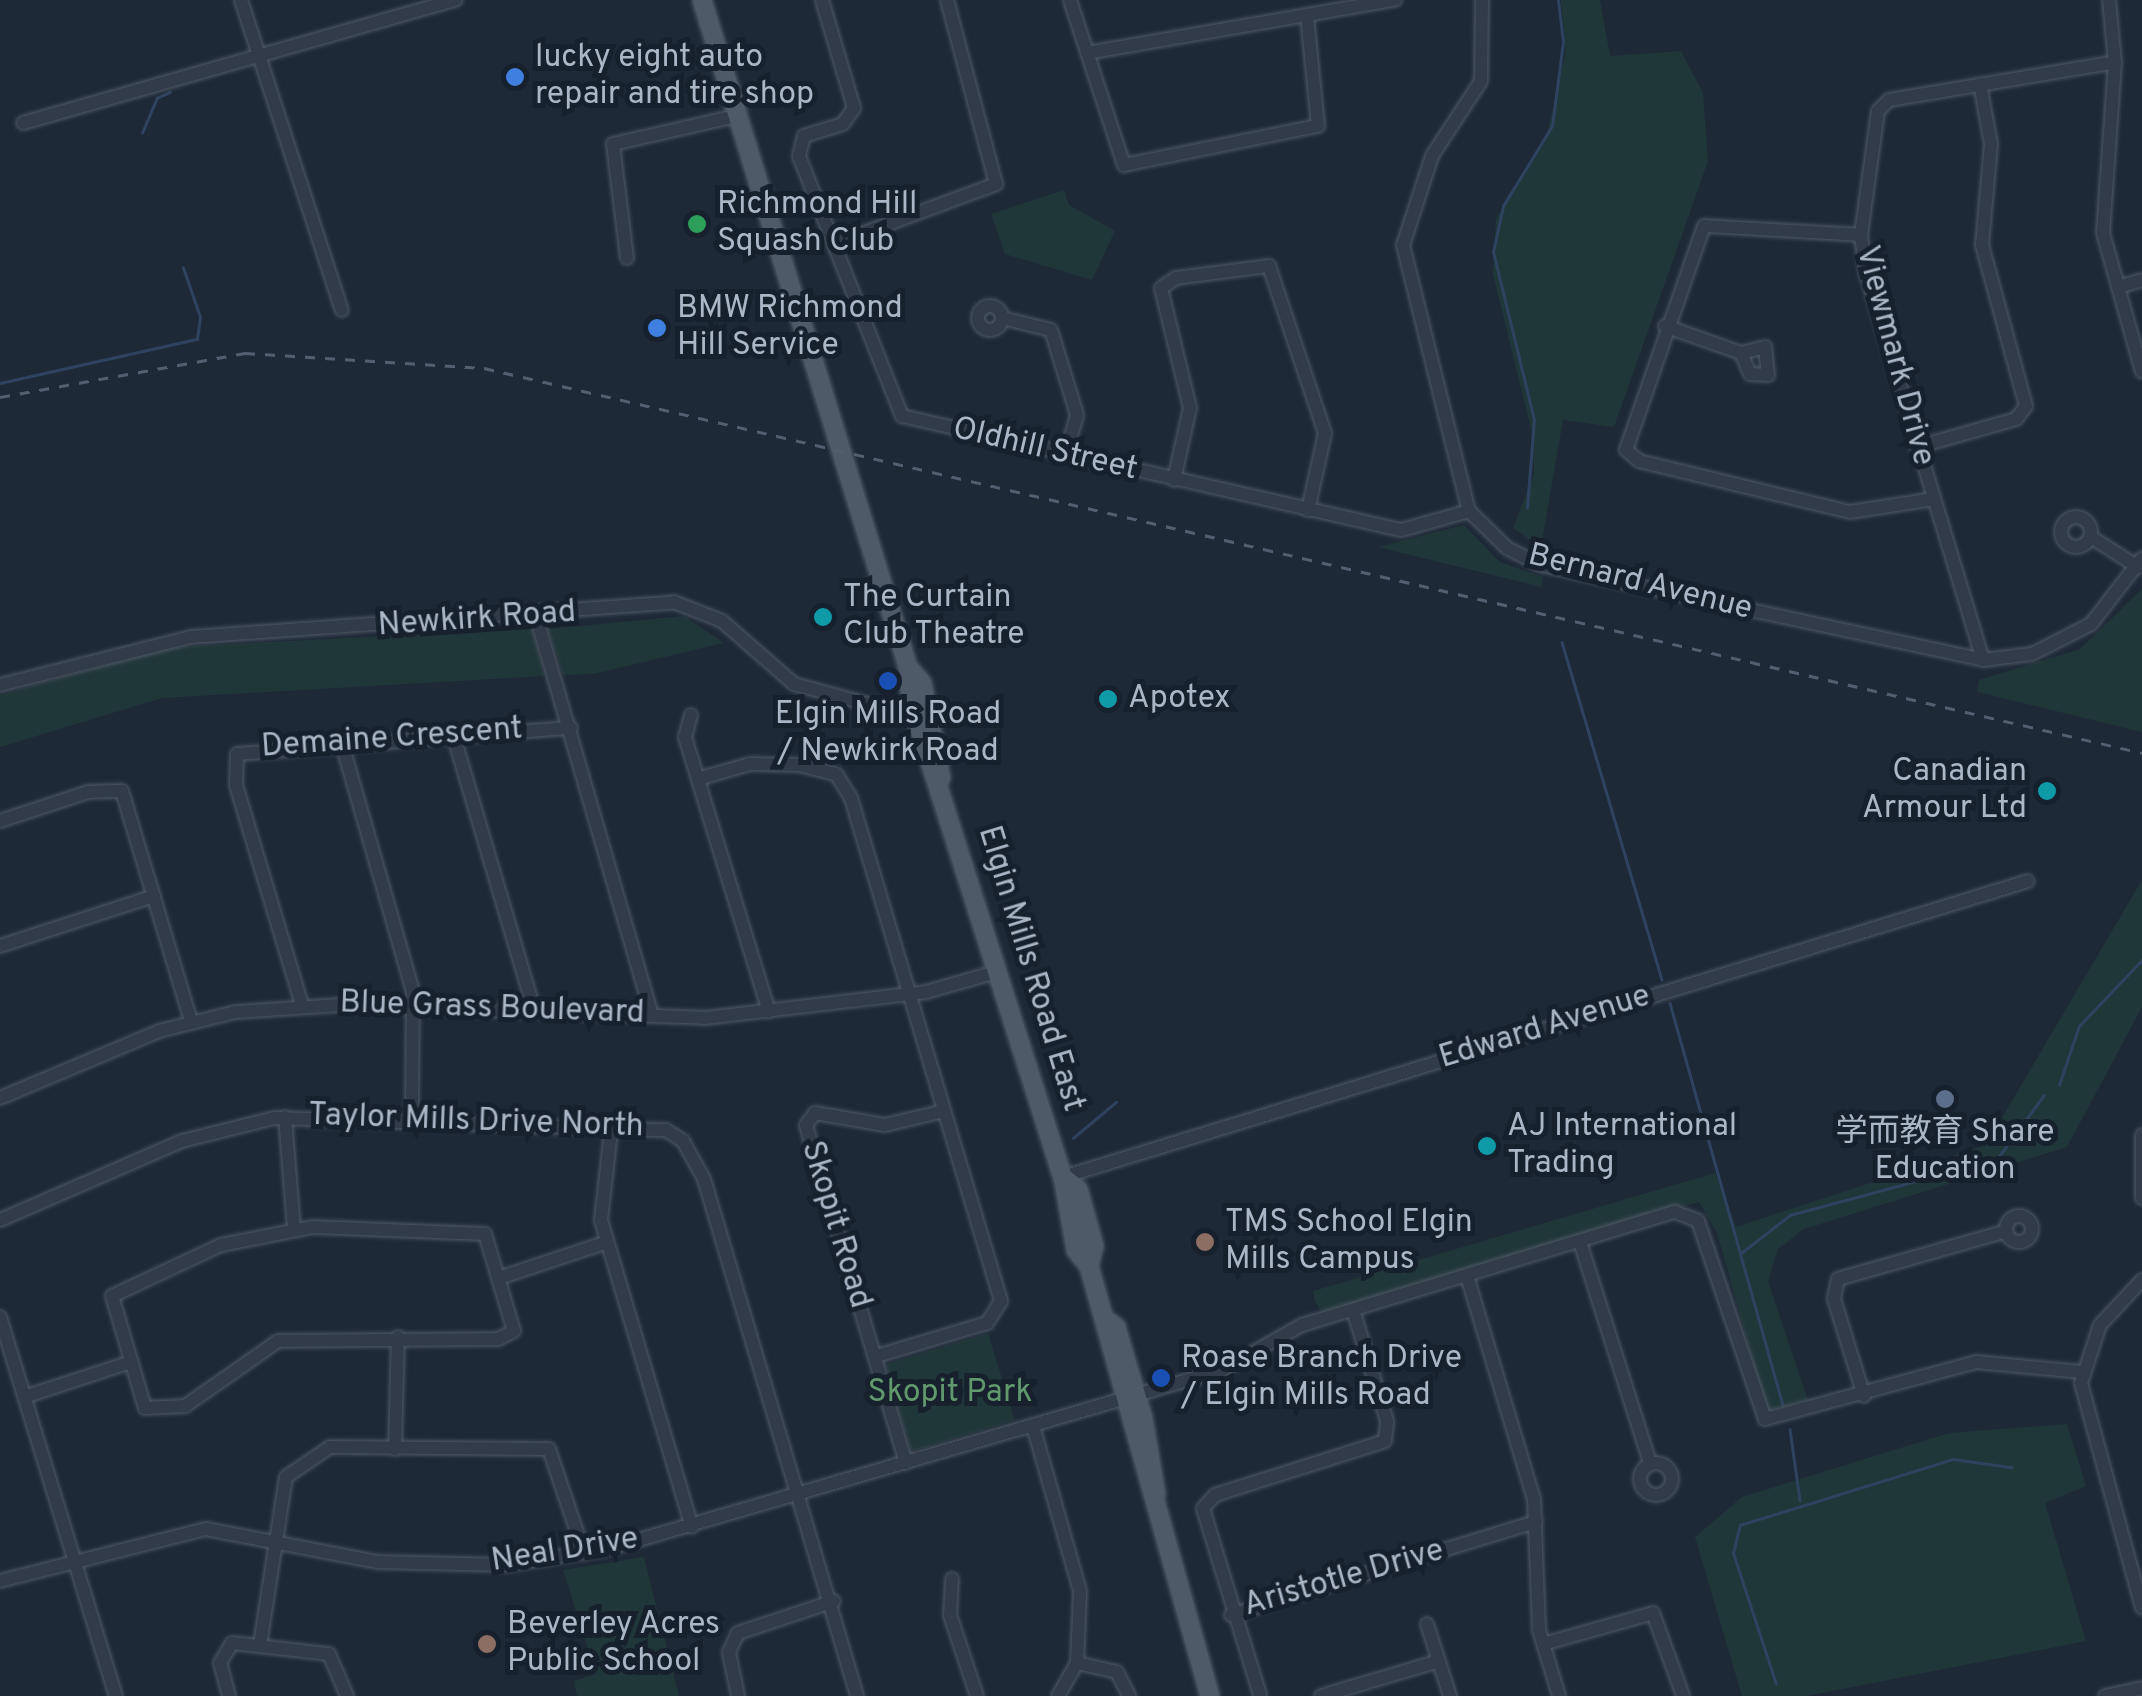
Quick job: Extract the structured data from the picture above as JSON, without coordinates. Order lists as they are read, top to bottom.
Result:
{
  "streets": {
    "main road": ["Elgin Mills Road East"],
    "street": [
      "Viewmark Drive",
      "Oldhill Street",
      "Bernard Avenue",
      "Newkirk Road",
      "Demaine Crescent",
      "Blue Grass Boulevard",
      "Edward Avenue",
      "Taylor Mills Drive North",
      "Skopit Road",
      "Neal Drive",
      "Aristotle Drive"
    ]
  },
  "crossings": [
    ["Viewmark Drive", "Bernard Avenue"],
    ["Oldhill Street", "Bernard Avenue"],
    ["Newkirk Road", "Elgin Mills Road East"],
    ["Demaine Crescent", "Blue Grass Boulevard"],
    ["Elgin Mills Road East", "Blue Grass Boulevard"],
    ["Elgin Mills Road East", "Edward Avenue"],
    ["Elgin Mills Road East", "Neal Drive"],
    ["Taylor Mills Drive North", "Neal Drive"],
    ["Skopit Road", "Neal Drive"],
    ["Neal Drive", "Aristotle Drive"]
  ],
  "parks": ["Skopit Park"],
  "places": [
    "lucky eight auto repair and tire shop",
    "Richmond Hill Squash Club",
    "BMW Richmond Hill Service",
    "The Curtain Club Theatre",
    "Elgin Mills Road / Newkirk Road",
    "Apotex",
    "Canadian Armour Ltd",
    "学而教育 Share Education",
    "AJ International Trading",
    "TMS School Elgin Mills Campus",
    "Roase Branch Drive / Elgin Mills Road",
    "Beverley Acres Public School"
  ]
}
